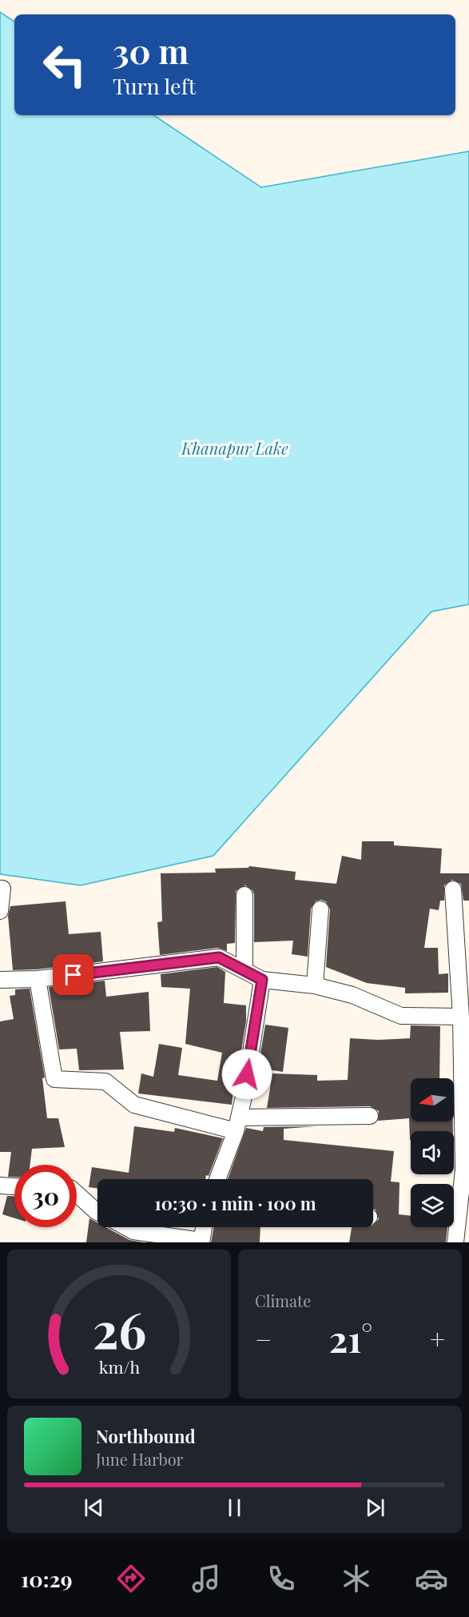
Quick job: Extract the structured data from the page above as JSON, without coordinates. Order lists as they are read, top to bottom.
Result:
{
  "water": ["Khanapur Lake"],
  "north": "left",
  "page": {
    "turn": ["30 m", "Turn left"],
    "limit": "30",
    "trip": "10:30 · 1 min · 100 m",
    "tile": "Climate",
    "heat": ["−", "21°", "+"],
    "song": ["Northbound", "June Harbor"],
    "tabs": "10:29",
    "gauge": ["26", "km/h"]
  }
}
